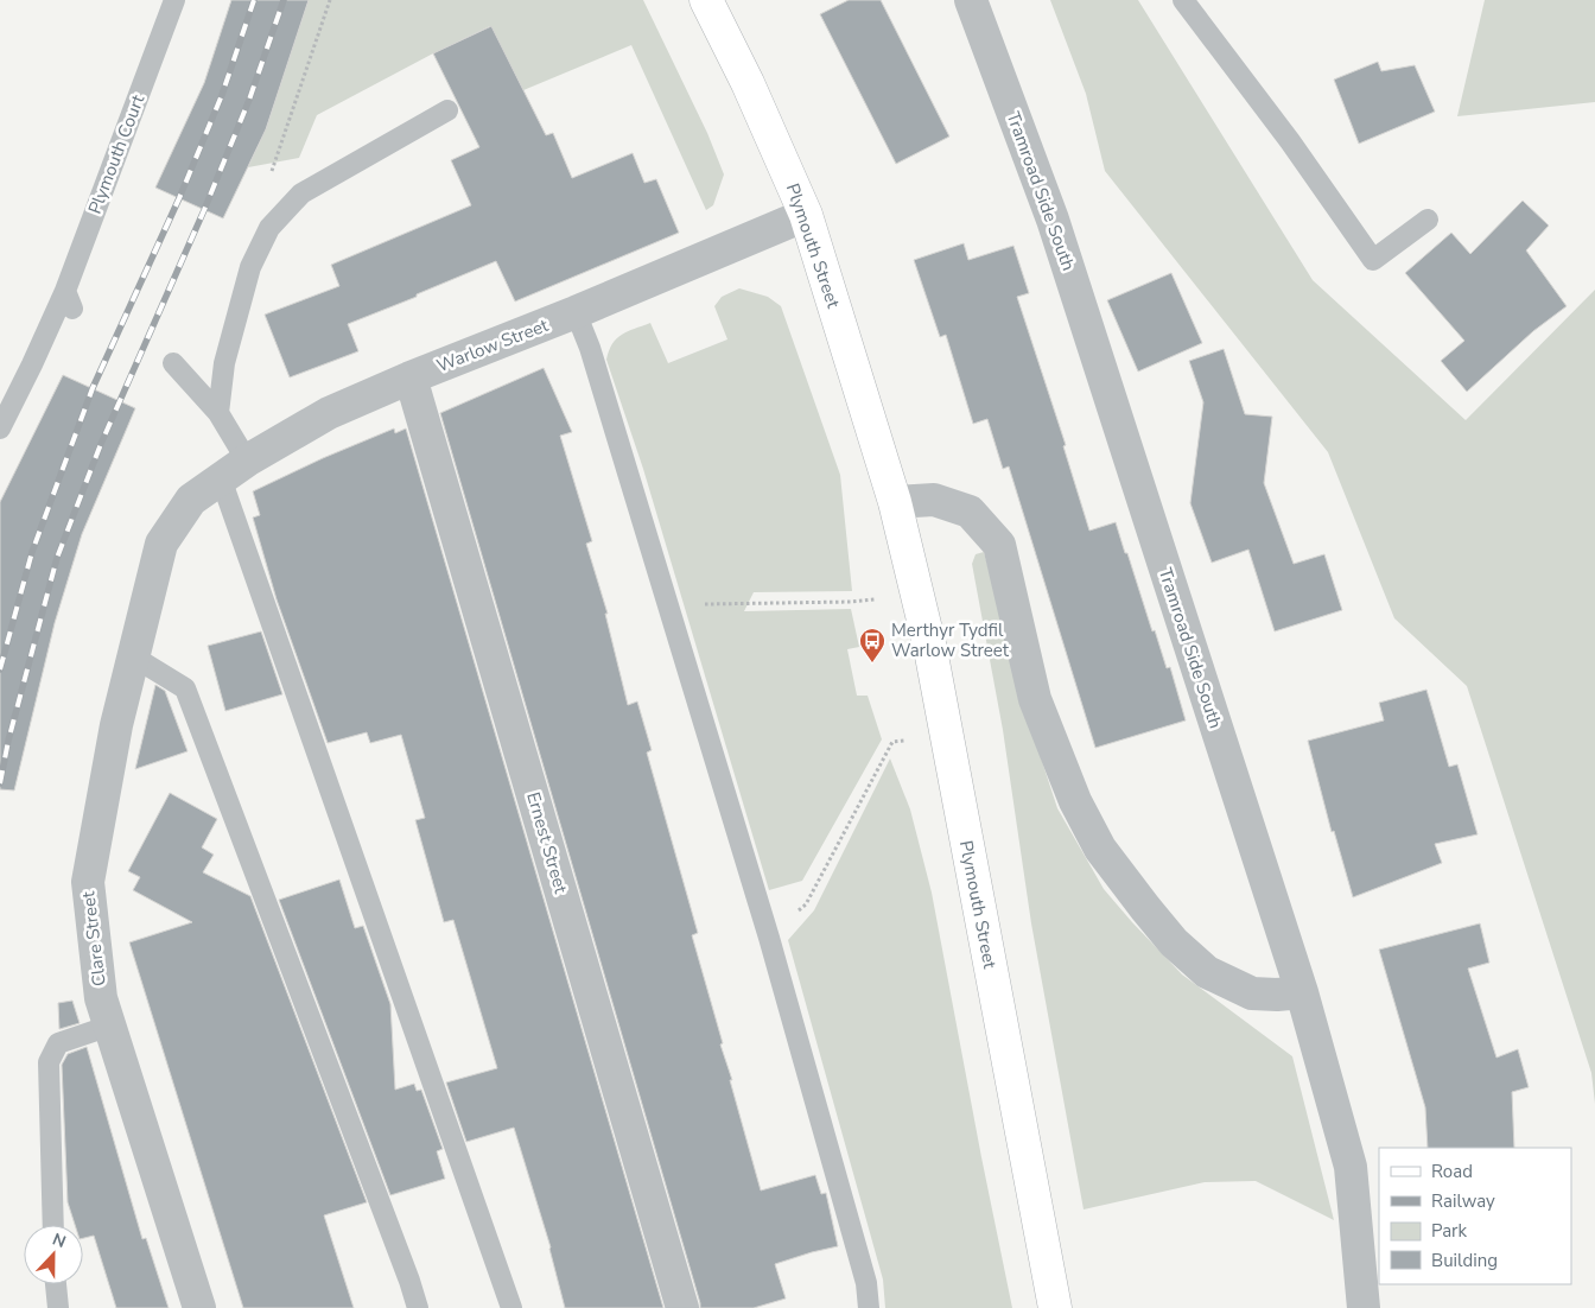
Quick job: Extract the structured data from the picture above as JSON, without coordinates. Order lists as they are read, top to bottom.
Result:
{
  "streets": {
    "main road": ["Plymouth Street"],
    "street": [
      "Tramroad Side South",
      "Warlow Street",
      "Ernest Street",
      "Clare Street"
    ],
    "lane": ["Plymouth Court"]
  },
  "crossings": [
    ["Plymouth Street", "Warlow Street"],
    ["Warlow Street", "Ernest Street"],
    ["Warlow Street", "Clare Street"]
  ],
  "places": {
    "bus stop": ["Merthyr Tydfil Warlow Street"]
  },
  "legend": [
    "Road",
    "Railway",
    "Park",
    "Building"
  ],
  "north": "top"
}
